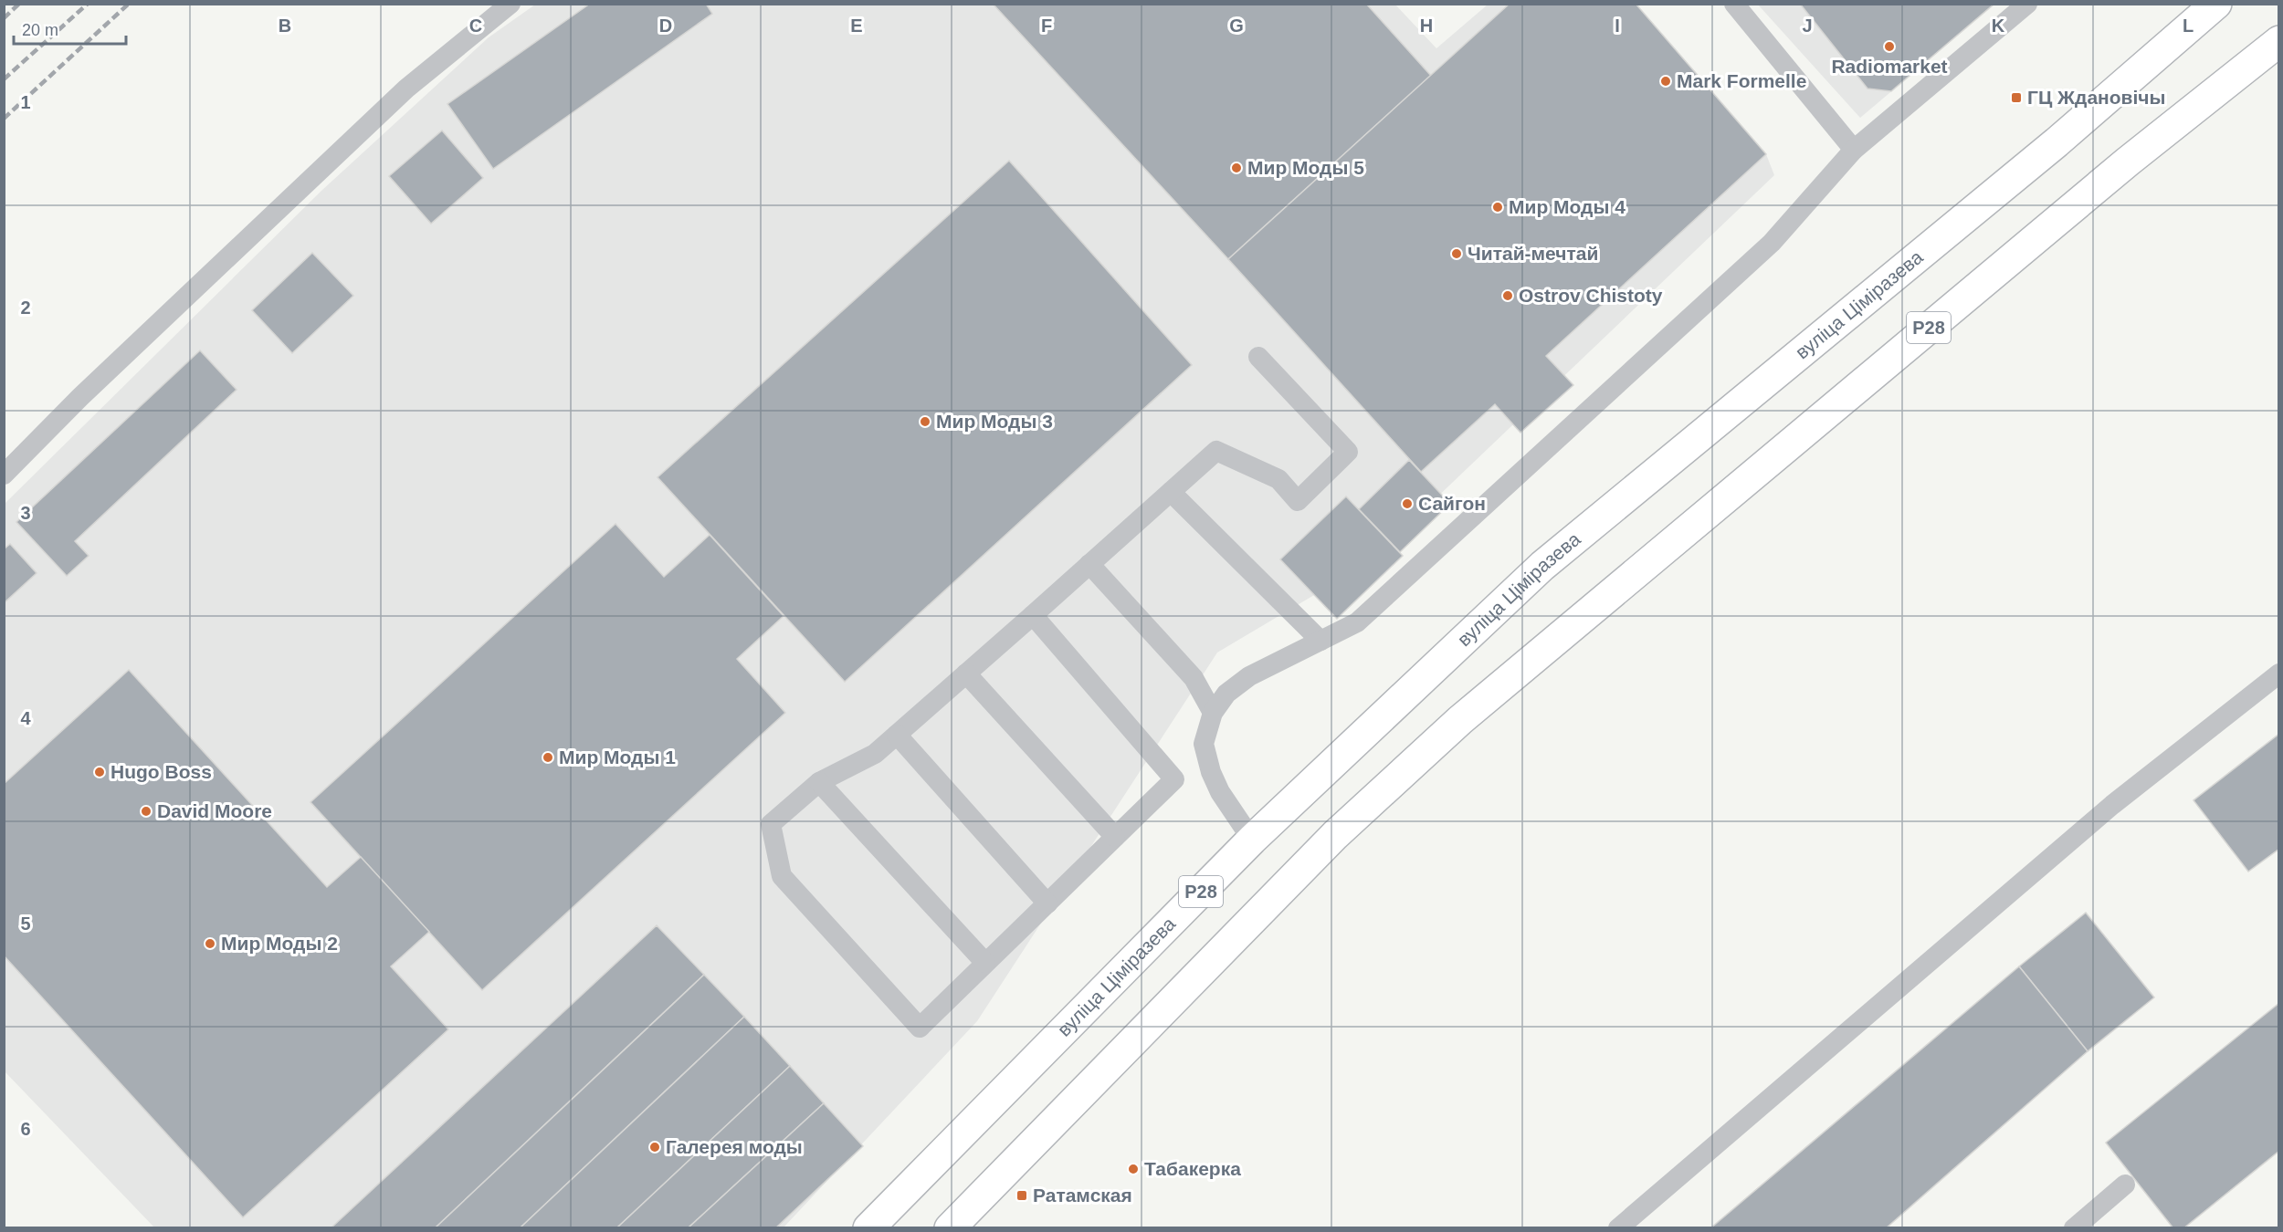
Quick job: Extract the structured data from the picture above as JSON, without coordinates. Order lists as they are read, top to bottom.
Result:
{
  "streets": {
    "main road": ["вуліца Ціміразева", "Р28"]
  },
  "places": {
    "other": [
      "Radiomarket",
      "Mark Formelle",
      "Мир Моды 5",
      "Мир Моды 4",
      "Читай-мечтай",
      "Ostrov Chistoty",
      "Мир Моды 3",
      "Сайгон",
      "Мир Моды 1",
      "Hugo Boss",
      "David Moore",
      "Мир Моды 2",
      "Галерея моды",
      "Табакерка"
    ],
    "transit": ["ГЦ Ждановічы", "Ратамская"]
  },
  "scale_bar": "20 m",
  "grid": {
    "columns": [
      "B",
      "C",
      "D",
      "E",
      "F",
      "G",
      "H",
      "I",
      "J",
      "K",
      "L"
    ],
    "rows": [
      "1",
      "2",
      "3",
      "4",
      "5",
      "6"
    ]
  }
}
